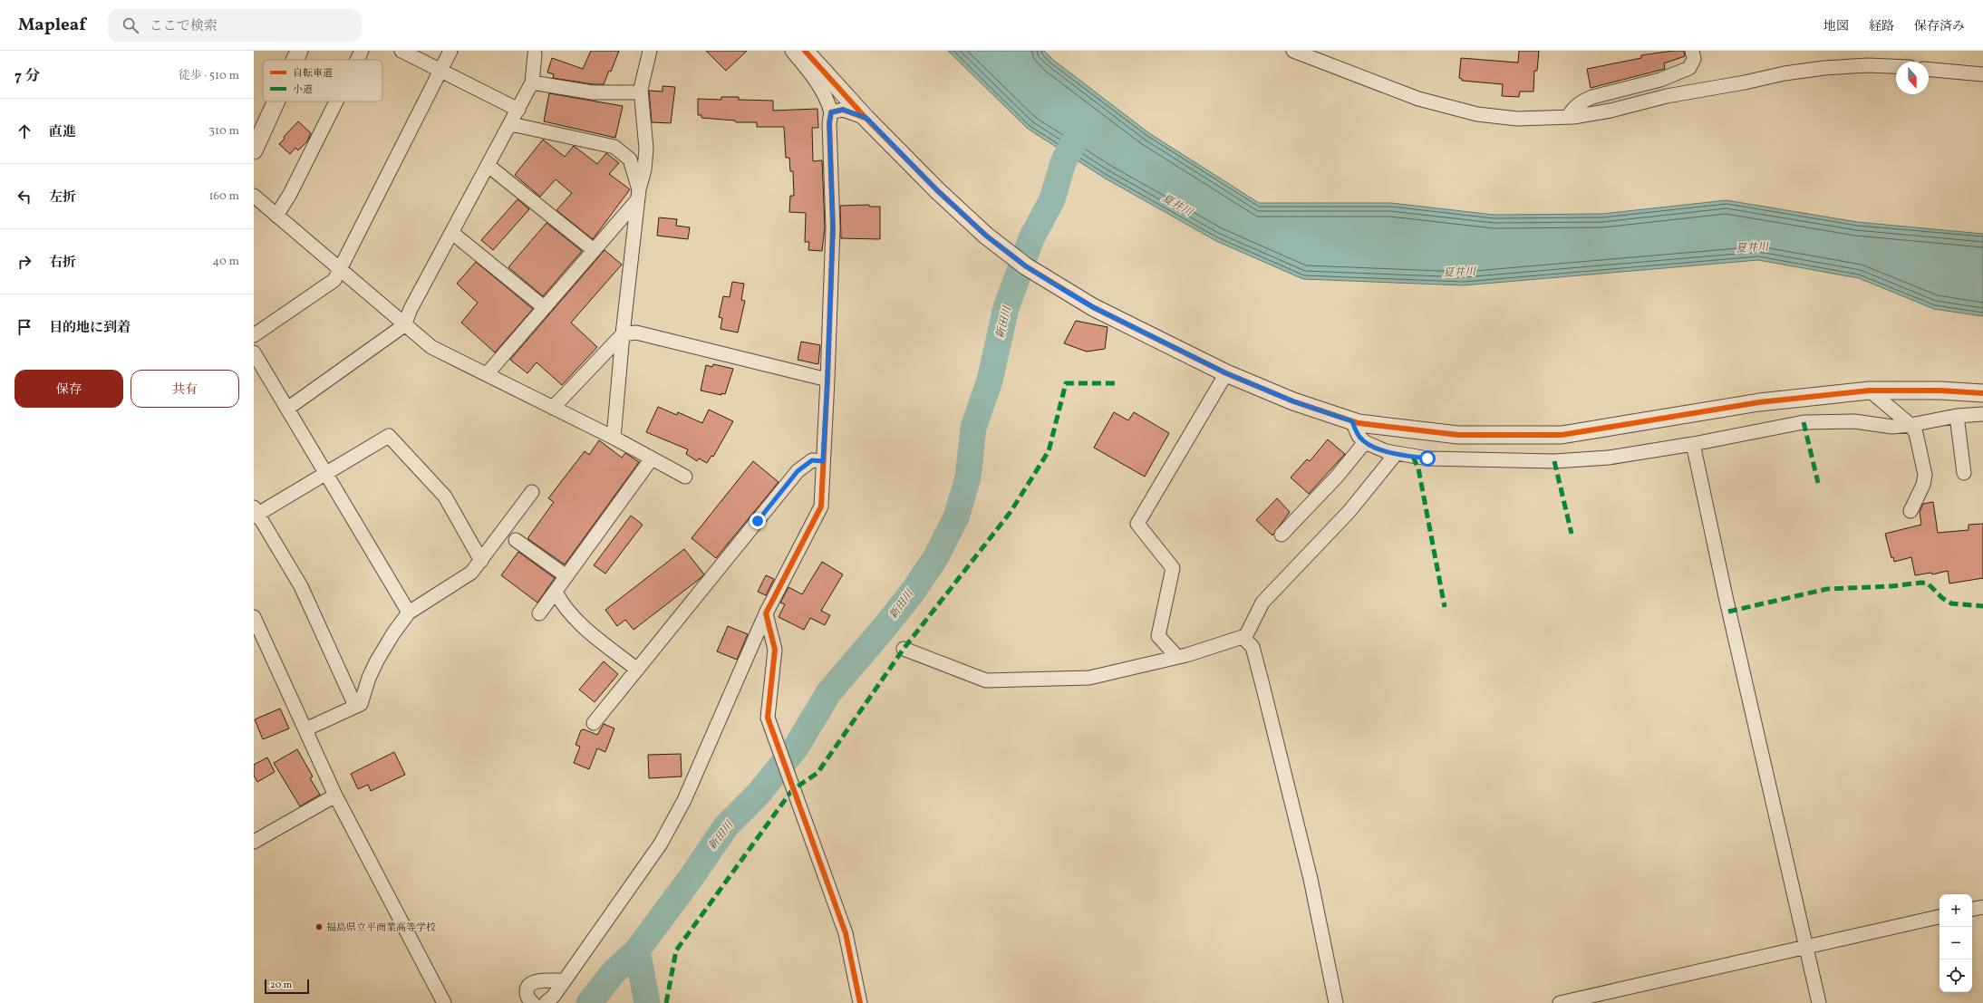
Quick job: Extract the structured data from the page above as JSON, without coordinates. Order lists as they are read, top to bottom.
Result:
{
  "water": ["夏井川", "新田川"],
  "places": ["福島県立平商業高等学校"],
  "legend": ["自転車道", "小道"],
  "scale_bar": "20 m",
  "north": "bottom",
  "page": {
    "header": "Mapleaf",
    "search": "ここで検索",
    "nav": ["地図", "経路", "保存済み"],
    "heading": ["7 分", "徒歩 · 510 m"],
    "list": [
      ["直進", "310 m"],
      ["左折", "160 m"],
      ["右折", "40 m"],
      "目的地に到着"
    ],
    "buttons": ["保存", "共有"],
    "map_buttons": ["+", "−"],
    "scale": "20 m"
  }
}
